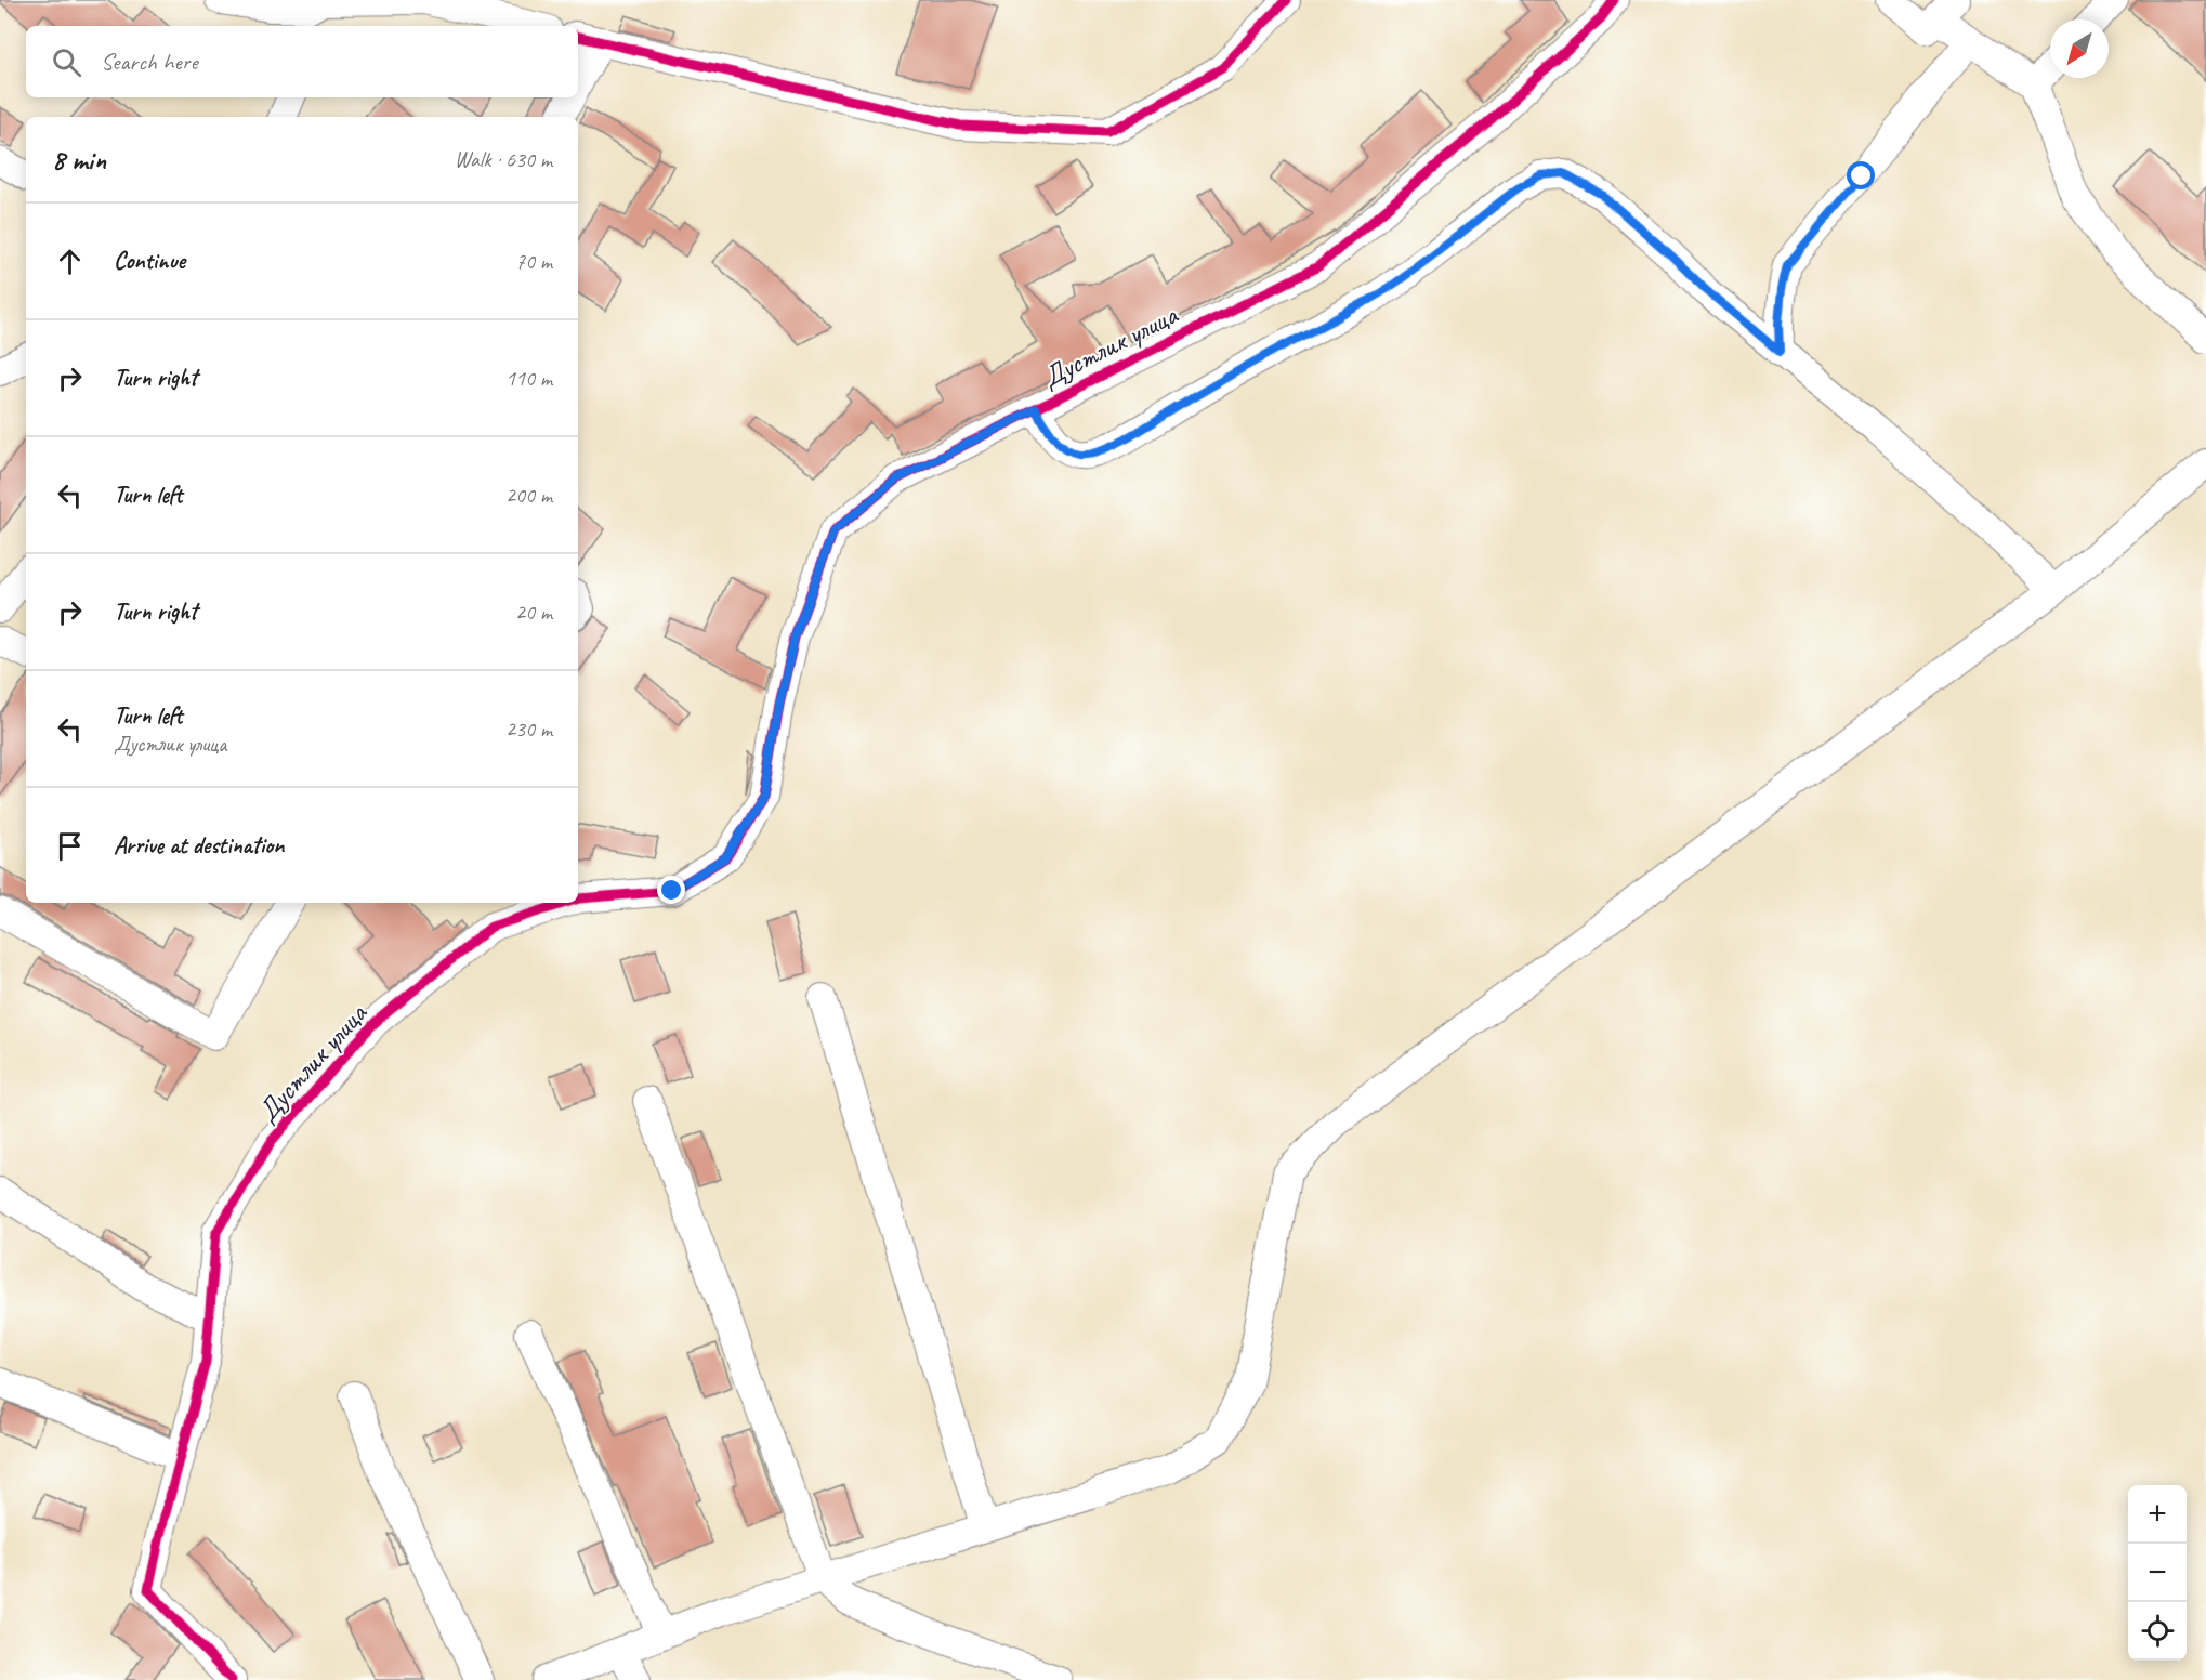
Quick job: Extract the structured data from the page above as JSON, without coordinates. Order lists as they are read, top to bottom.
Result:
{
  "streets": {
    "street": ["Дустлик улица"]
  },
  "north": "bottom left",
  "page": {
    "search": "Search here",
    "heading": ["8 min", "Walk · 630 m"],
    "list": [
      ["Continue", "70 m"],
      ["Turn right", "110 m"],
      ["Turn left", "200 m"],
      ["Turn right", "20 m"],
      ["Turn left", "Дустлик улица", "230 m"],
      "Arrive at destination"
    ],
    "map_buttons": ["+", "−"]
  }
}
